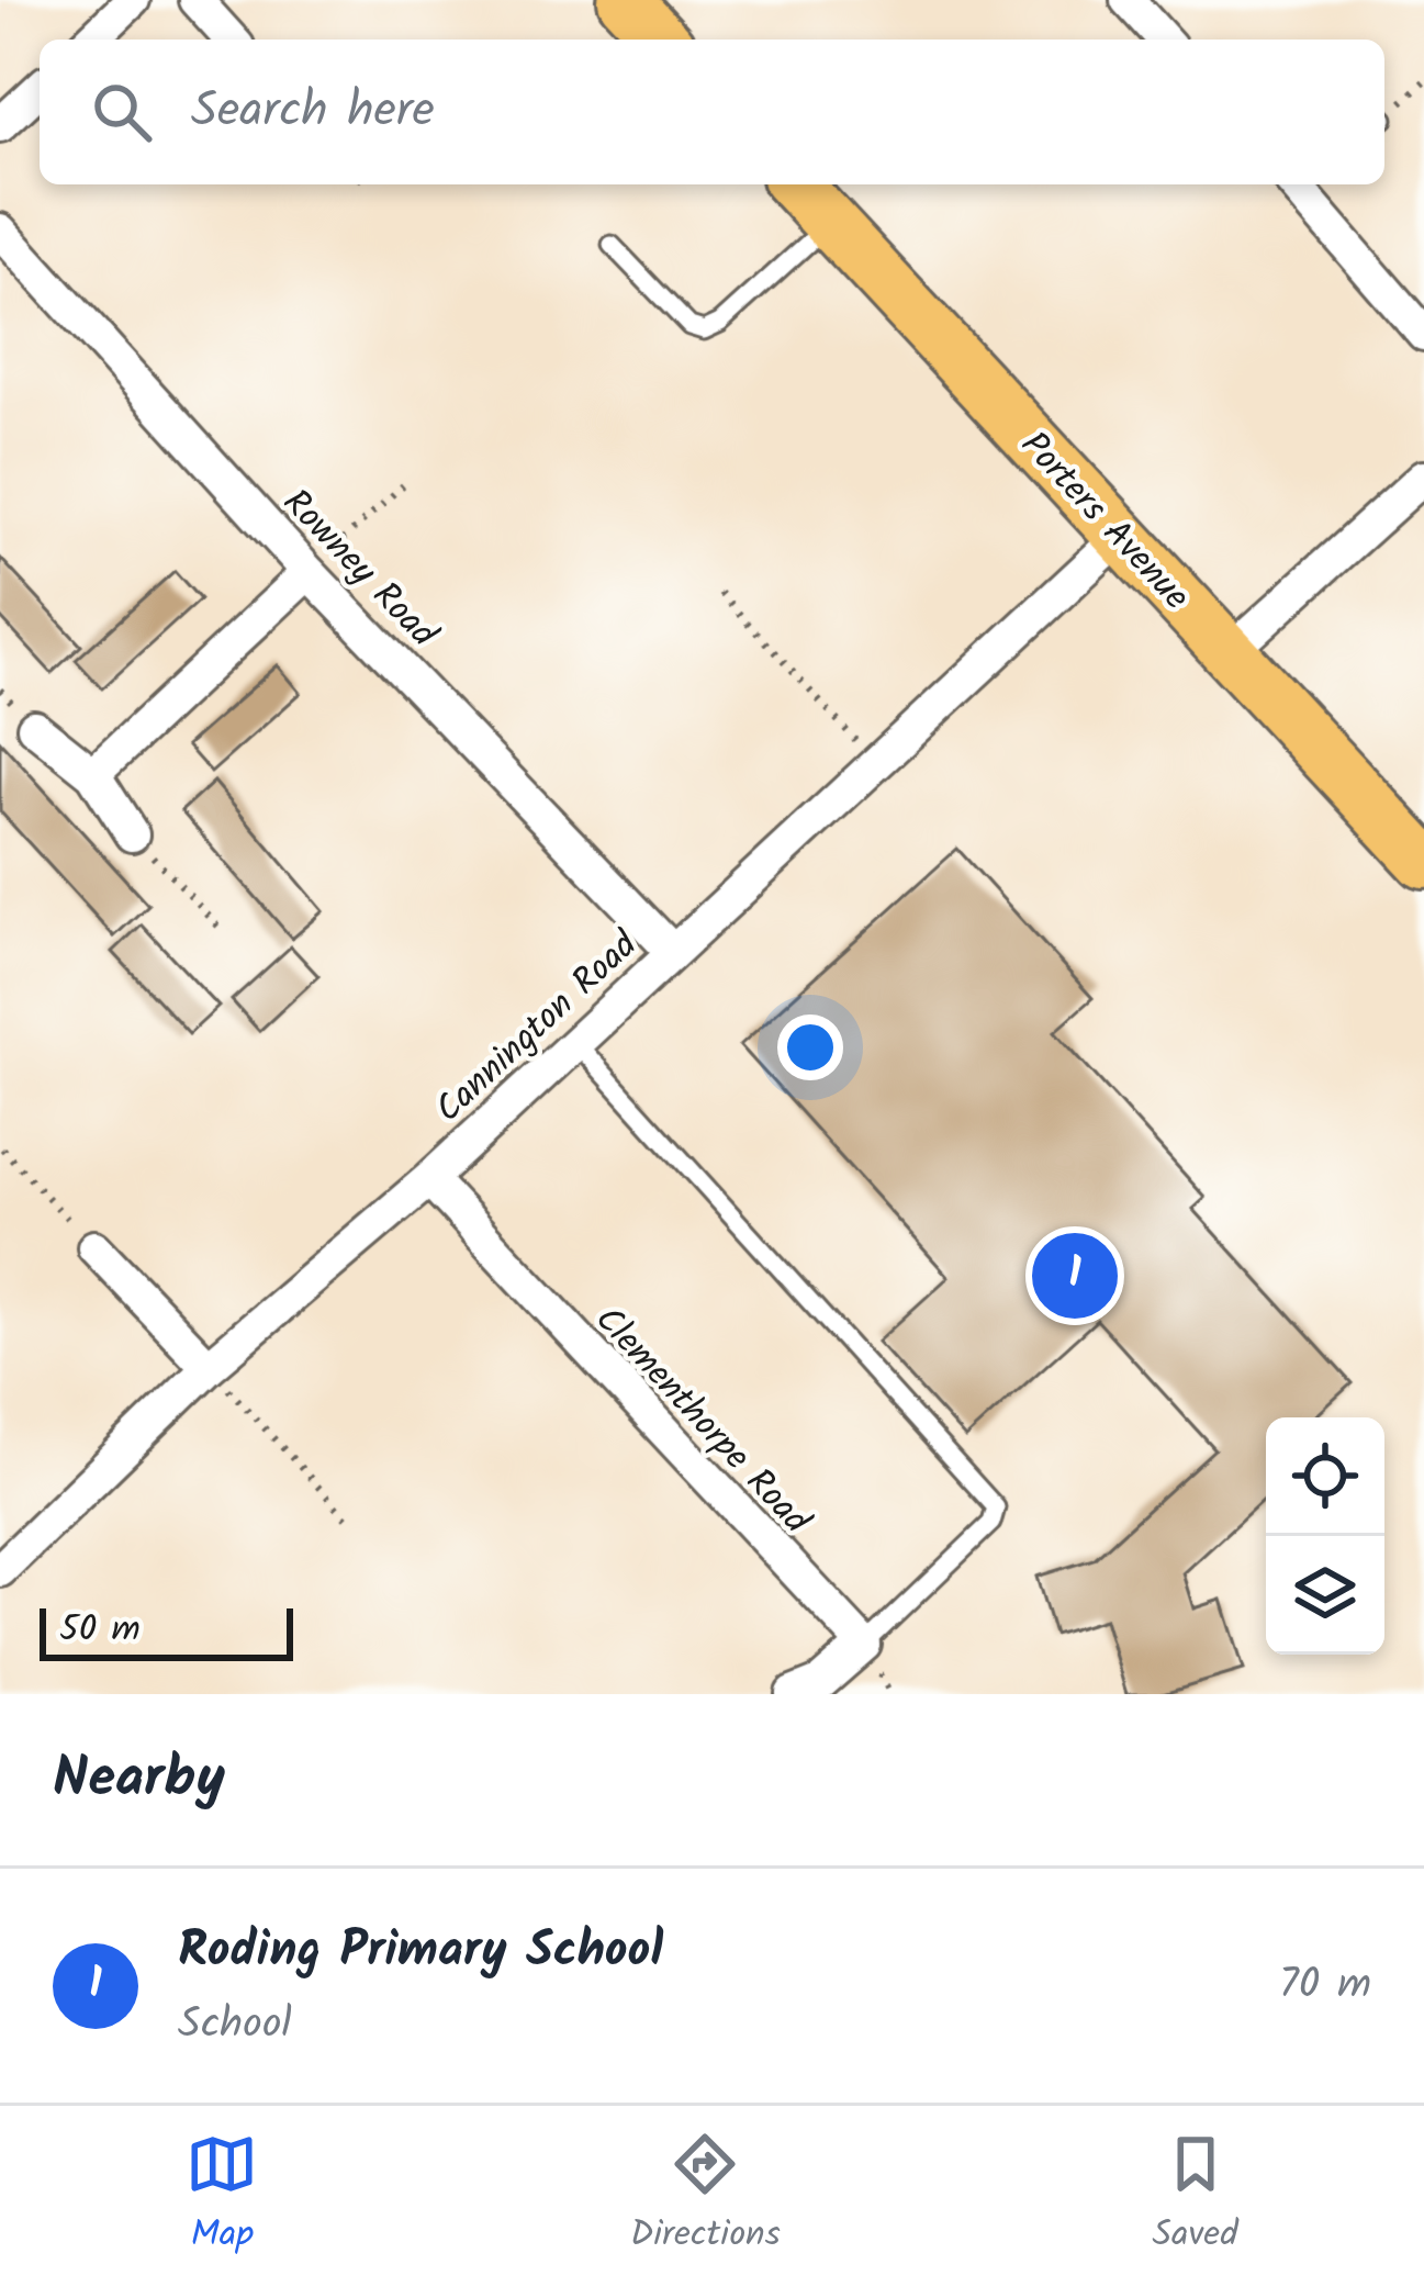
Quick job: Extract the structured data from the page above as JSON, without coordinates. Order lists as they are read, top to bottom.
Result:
{
  "streets": {
    "main road": ["Porters Avenue"],
    "street": ["Rowney Road", "Cannington Road", "Clementhorpe Road"]
  },
  "crossings": [
    ["Porters Avenue", "Cannington Road"],
    ["Rowney Road", "Cannington Road"],
    ["Cannington Road", "Clementhorpe Road"]
  ],
  "scale_bar": "50 m",
  "page": {
    "search": "Search here",
    "pins": "1",
    "scale": "50 m",
    "heading": "Nearby",
    "list": [
      {
        "mark": "1",
        "name": "Roding Primary School",
        "note": "School",
        "value": "70 m"
      }
    ],
    "nav": ["Map", "Directions", "Saved"]
  }
}
